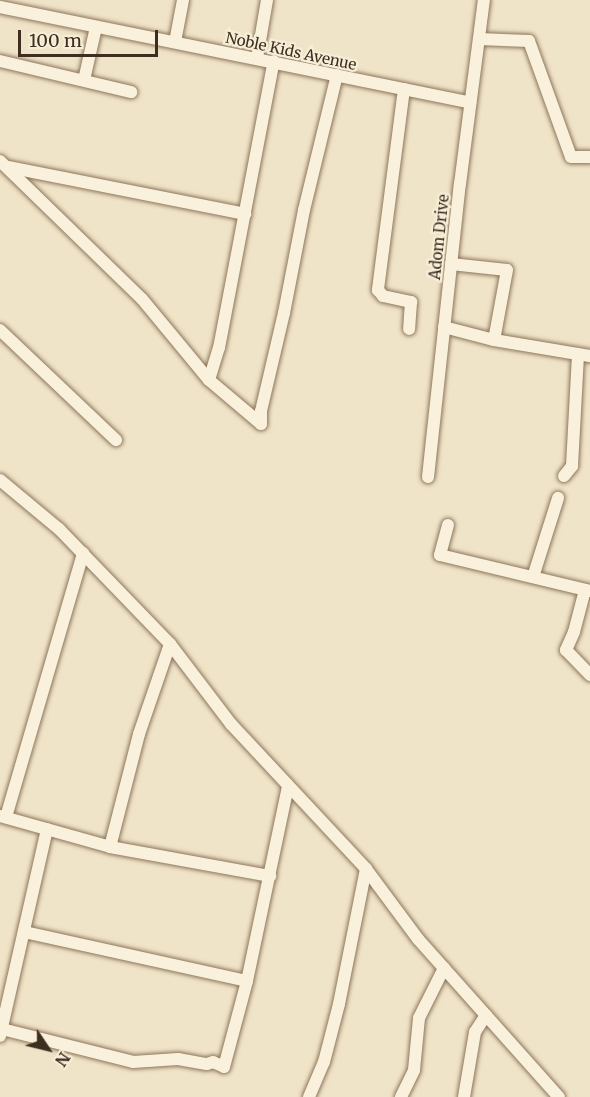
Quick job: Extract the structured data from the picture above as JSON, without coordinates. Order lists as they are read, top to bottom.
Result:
{
  "streets": {
    "street": ["Noble Kids Avenue", "Adom Drive"]
  },
  "crossings": [
    ["Noble Kids Avenue", "Adom Drive"]
  ],
  "scale_bar": "100 m",
  "north": "bottom right"
}
